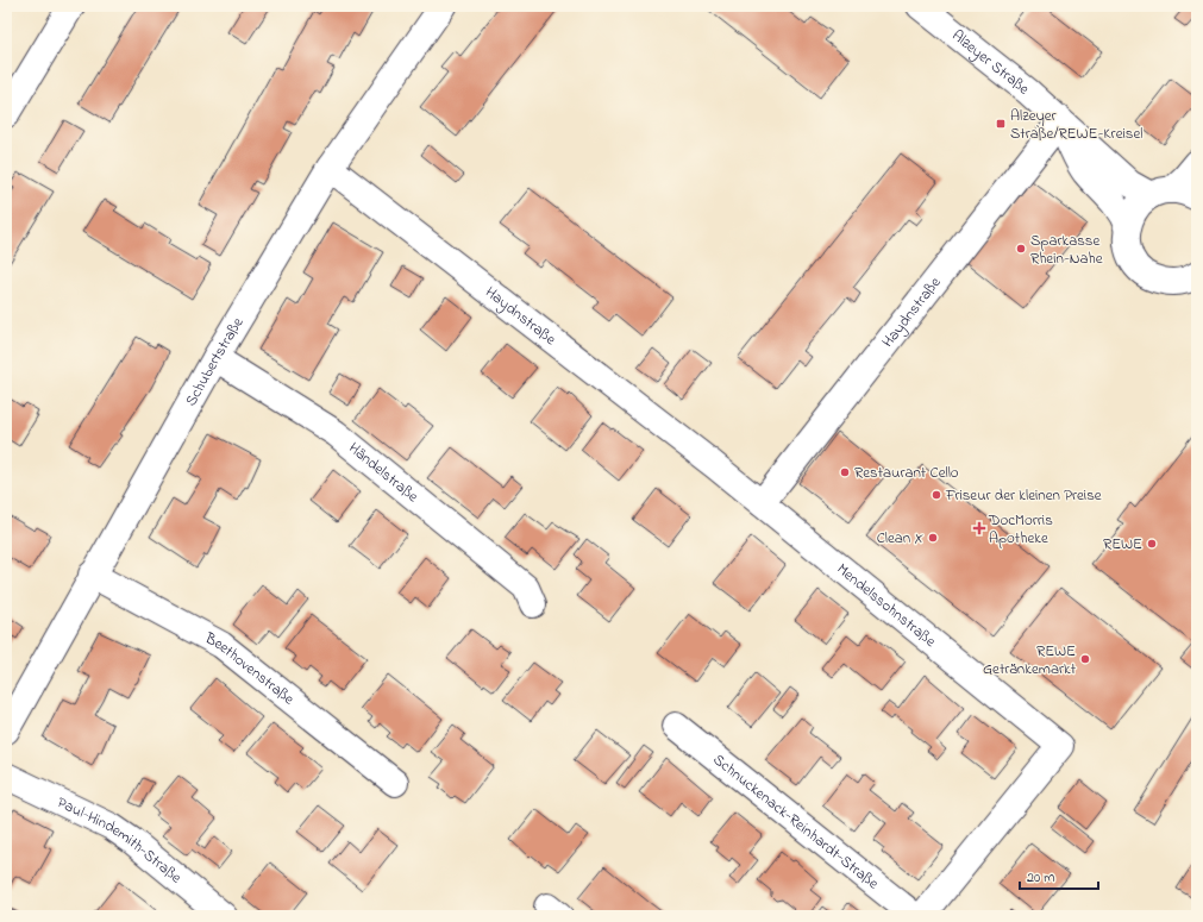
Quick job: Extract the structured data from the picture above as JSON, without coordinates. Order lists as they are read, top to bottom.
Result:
{
  "streets": {
    "street": [
      "Alzeyer Straße",
      "Haydnstraße",
      "Schubertstraße",
      "Händelstraße",
      "Mendelssohnstraße",
      "Beethovenstraße",
      "Schnuckenack-Reinhardt-Straße",
      "Paul-Hindemith-Straße"
    ]
  },
  "crossings": [
    ["Alzeyer Straße", "Haydnstraße"],
    ["Haydnstraße", "Schubertstraße"],
    ["Haydnstraße", "Mendelssohnstraße"],
    ["Schubertstraße", "Händelstraße"],
    ["Schubertstraße", "Beethovenstraße"]
  ],
  "places": {
    "transit": ["Alzeyer Straße/REWE-Kreisel"],
    "other": [
      "Sparkasse Rhein-Nahe",
      "Restaurant Cello",
      "Friseur der kleinen Preise",
      "Clean X",
      "REWE",
      "REWE Getränkemarkt"
    ],
    "health": ["DocMorris Apotheke"]
  },
  "scale_bar": "20 m"
}
